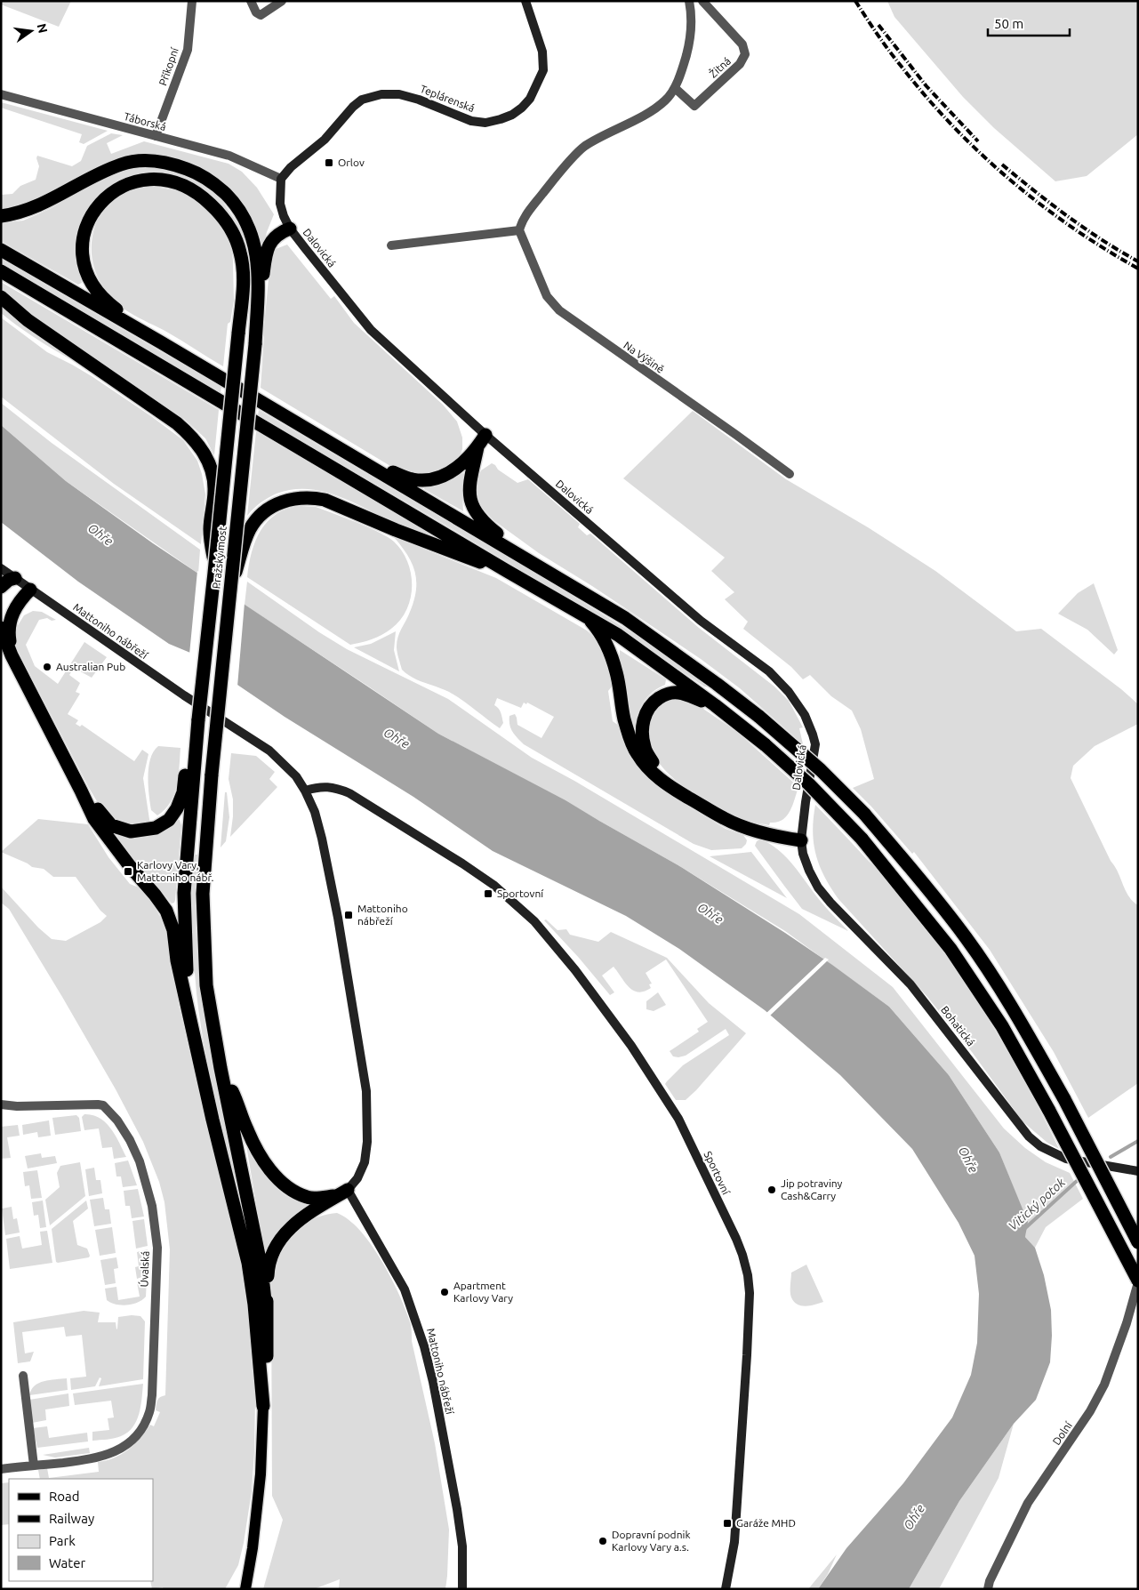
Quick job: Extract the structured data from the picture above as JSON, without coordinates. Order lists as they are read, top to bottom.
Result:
{
  "streets": {
    "highway": ["Pražský most"],
    "street": [
      "Příkopní",
      "Žitná",
      "Teplárenská",
      "Táborská",
      "Dalovická",
      "Na Výšině",
      "Mattoniho nábřeží",
      "Bohatická",
      "Sportovní",
      "Úvalská",
      "Dolní"
    ]
  },
  "crossings": [
    ["Příkopní", "Táborská"],
    ["Teplárenská", "Táborská"],
    ["Teplárenská", "Dalovická"],
    ["Táborská", "Dalovická"],
    ["Dalovická", "Bohatická"],
    ["Mattoniho nábřeží", "Sportovní"]
  ],
  "water": ["Ohře", "Vitický potok"],
  "places": {
    "transit": [
      "Orlov",
      "Karlovy Vary, Mattoniho nábř.",
      "Sportovní",
      "Mattoniho nábřeží",
      "Garáže MHD"
    ],
    "other": [
      "Australian Pub",
      "Jip potraviny Cash&Carry",
      "Apartment Karlovy Vary",
      "Dopravní podnik Karlovy Vary a.s."
    ]
  },
  "legend": [
    "Road",
    "Railway",
    "Park",
    "Water"
  ],
  "scale_bar": "50 m",
  "north": "right"
}
